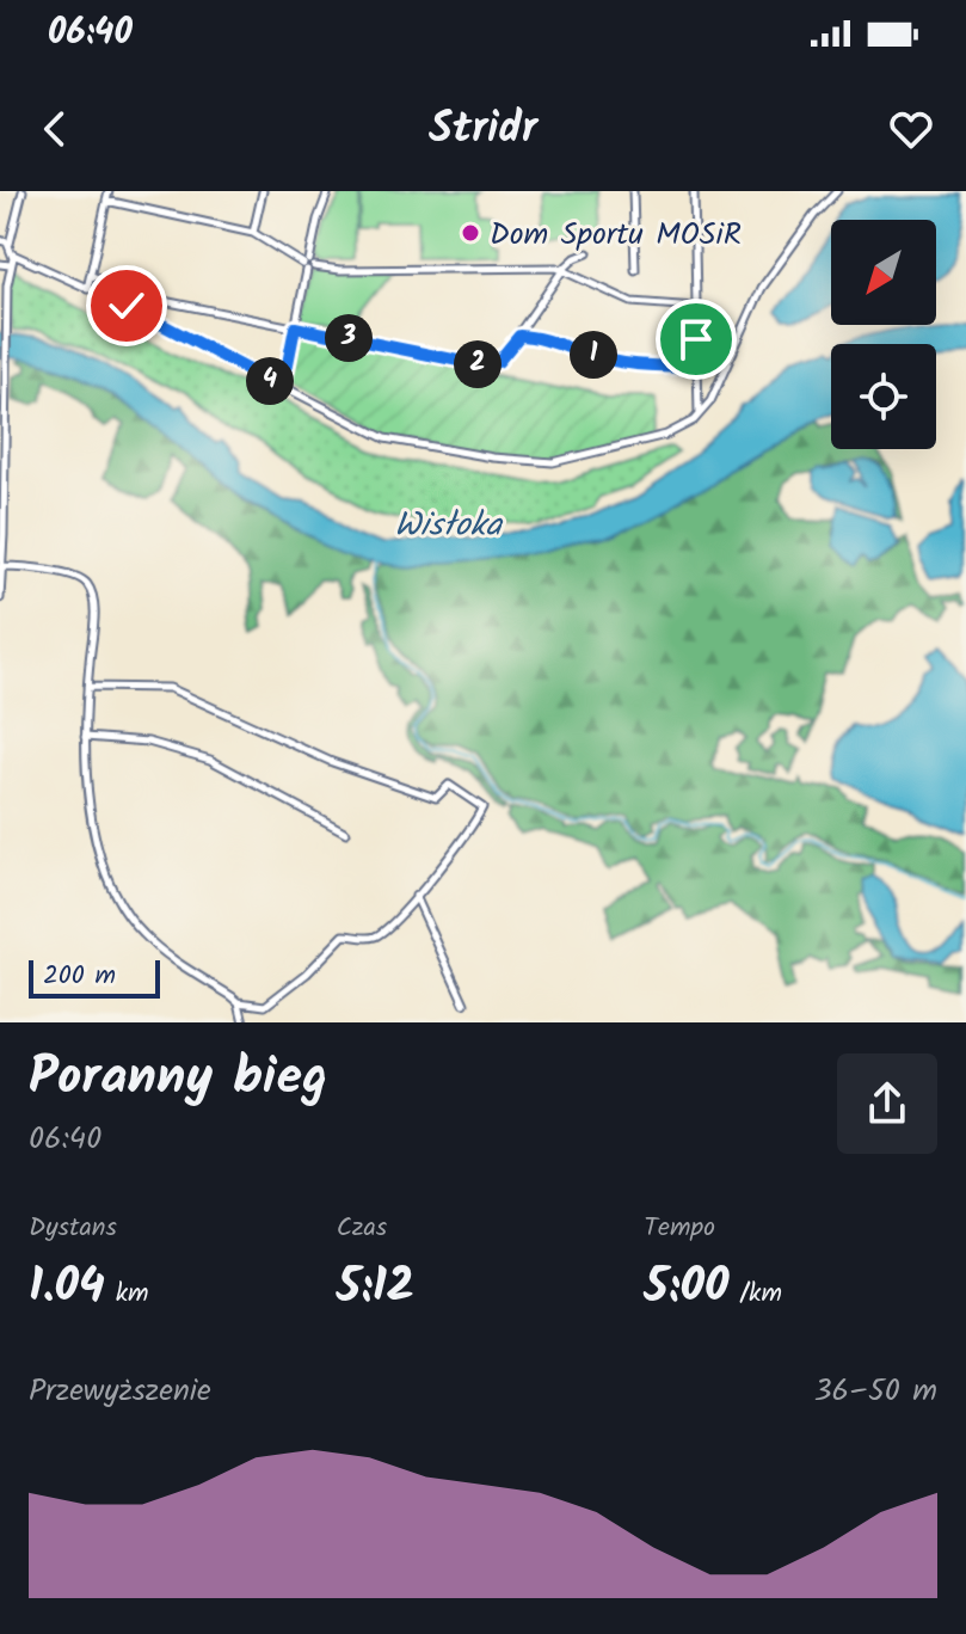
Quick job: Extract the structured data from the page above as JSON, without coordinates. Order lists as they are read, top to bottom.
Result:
{
  "water": ["Wisłoka"],
  "places": ["Dom Sportu MOSiR"],
  "scale_bar": "200 m",
  "north": "bottom left",
  "page": {
    "status": "06:40",
    "header": "Stridr",
    "pins": [
      "3",
      "1",
      "2",
      "4"
    ],
    "scale": "200 m",
    "heading": ["Poranny bieg", "06:40"],
    "stats": [
      ["Dystans", "1.04 km"],
      ["Czas", "5:12"],
      ["Tempo", "5:00 /km"]
    ],
    "chart": ["Przewyższenie", "36–50 m"]
  }
}
